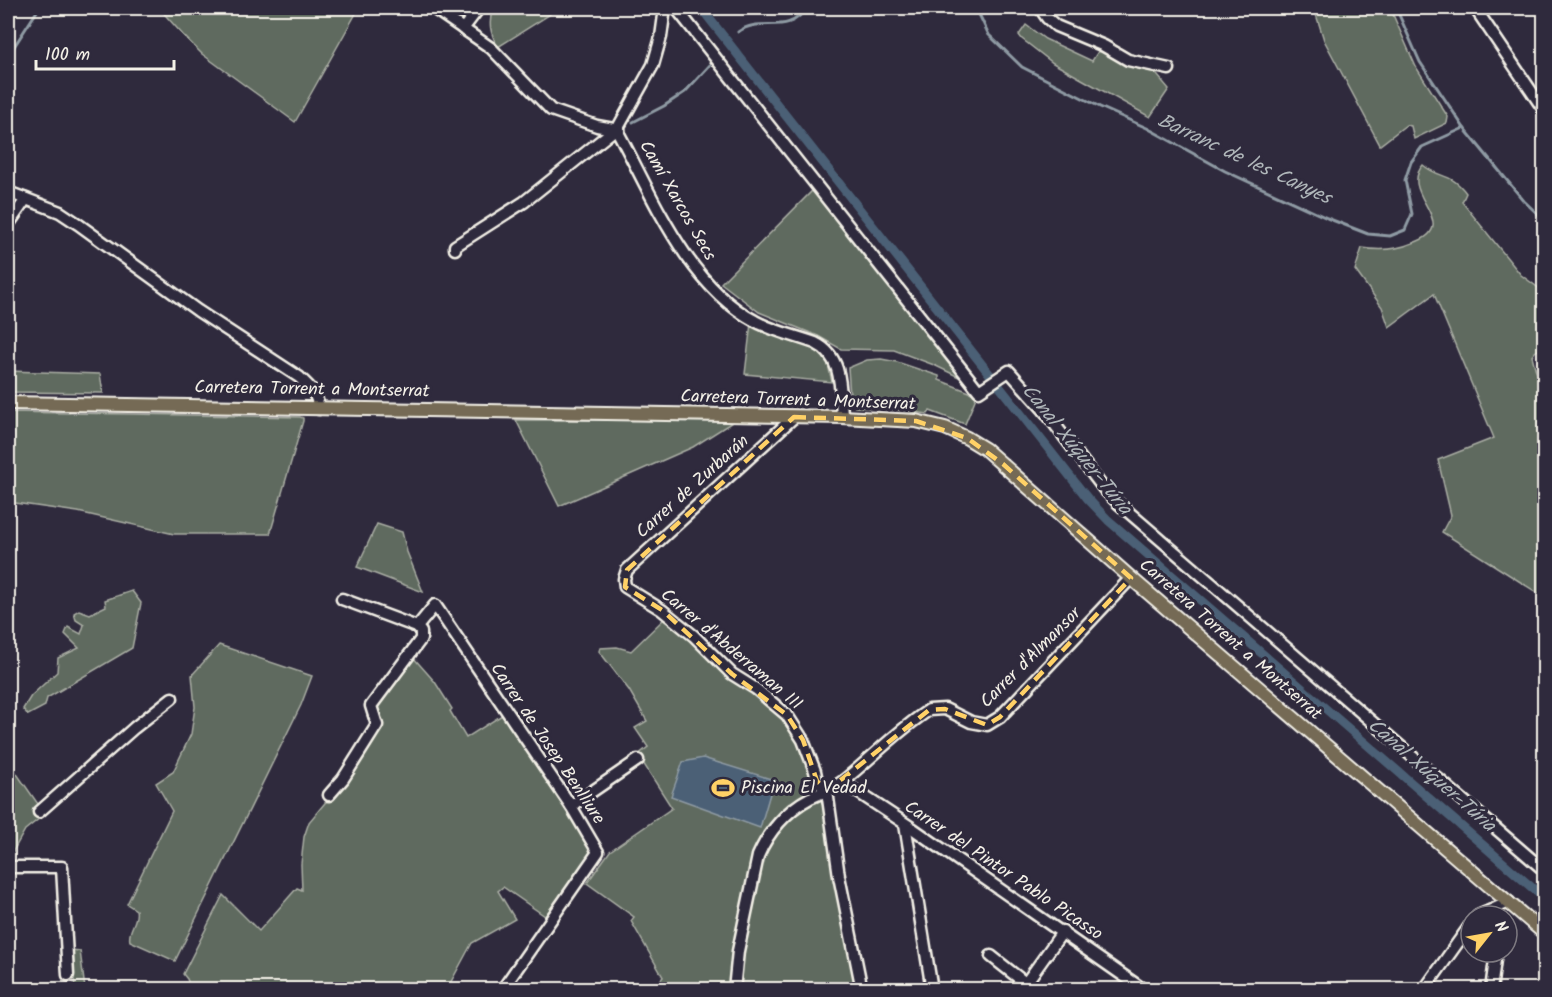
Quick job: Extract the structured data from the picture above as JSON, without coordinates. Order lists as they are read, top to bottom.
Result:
{
  "streets": {
    "main road": ["Carretera Torrent a Montserrat"],
    "street": [
      "Camí Xarcos Secs",
      "Carrer de Zurbarán",
      "Carrer d'Abderraman III",
      "Carrer d'Almansor",
      "Carrer de Josep Benlliure",
      "Carrer del Pintor Pablo Picasso"
    ]
  },
  "crossings": [
    ["Camí Xarcos Secs", "Carretera Torrent a Montserrat"],
    ["Carretera Torrent a Montserrat", "Carrer de Zurbarán"],
    ["Carretera Torrent a Montserrat", "Carrer d'Almansor"],
    ["Carrer de Zurbarán", "Carrer d'Abderraman III"],
    ["Carrer d'Abderraman III", "Carrer d'Almansor"],
    ["Carrer d'Almansor", "Carrer del Pintor Pablo Picasso"]
  ],
  "water": ["Barranc de les Canyes", "Canal Xúquer-Túria"],
  "places": {
    "sports": ["Piscina El Vedad"]
  },
  "scale_bar": "100 m",
  "north": "top right"
}
